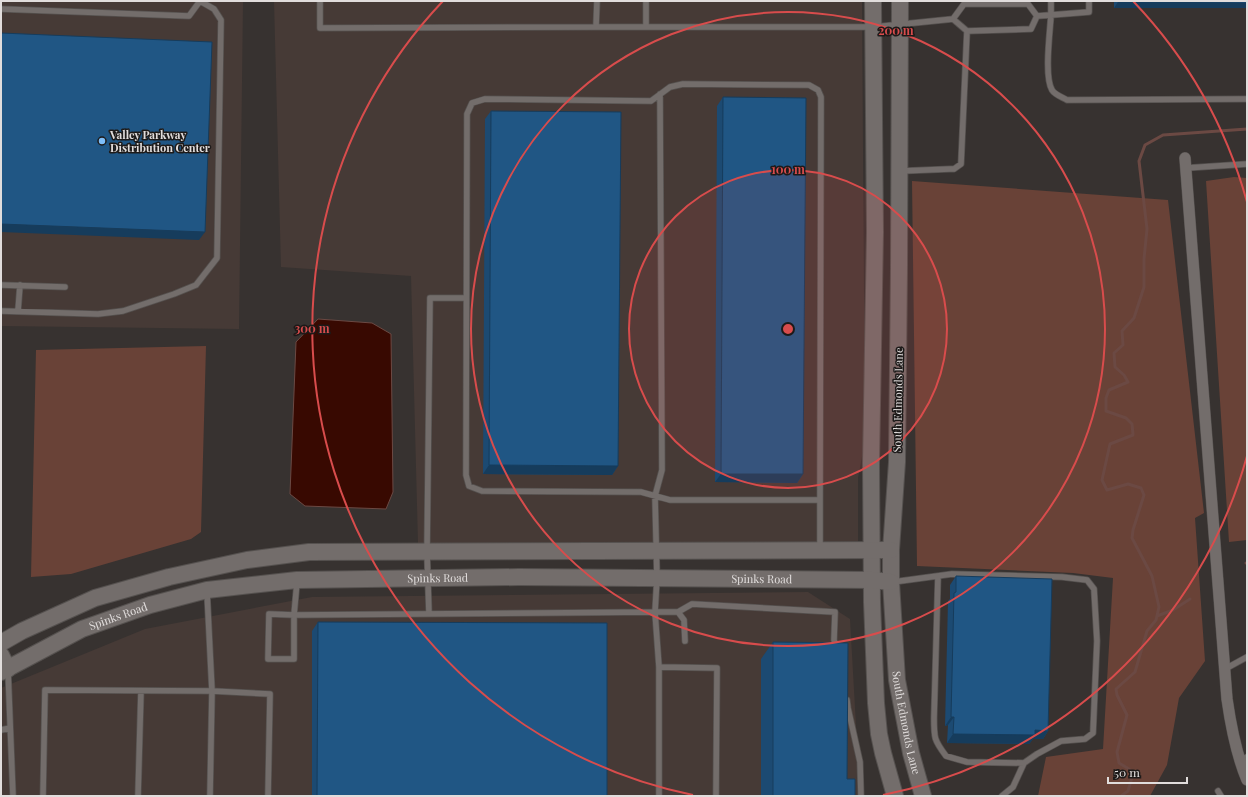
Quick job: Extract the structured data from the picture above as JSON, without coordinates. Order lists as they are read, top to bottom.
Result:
{
  "streets": {
    "main road": ["South Edmonds Lane", "Spinks Road"]
  },
  "crossings": [
    ["South Edmonds Lane", "Spinks Road"]
  ],
  "places": ["Valley Parkway Distribution Center"],
  "scale_bar": "50 m",
  "rings": ["200 m", "100 m", "300 m"]
}
